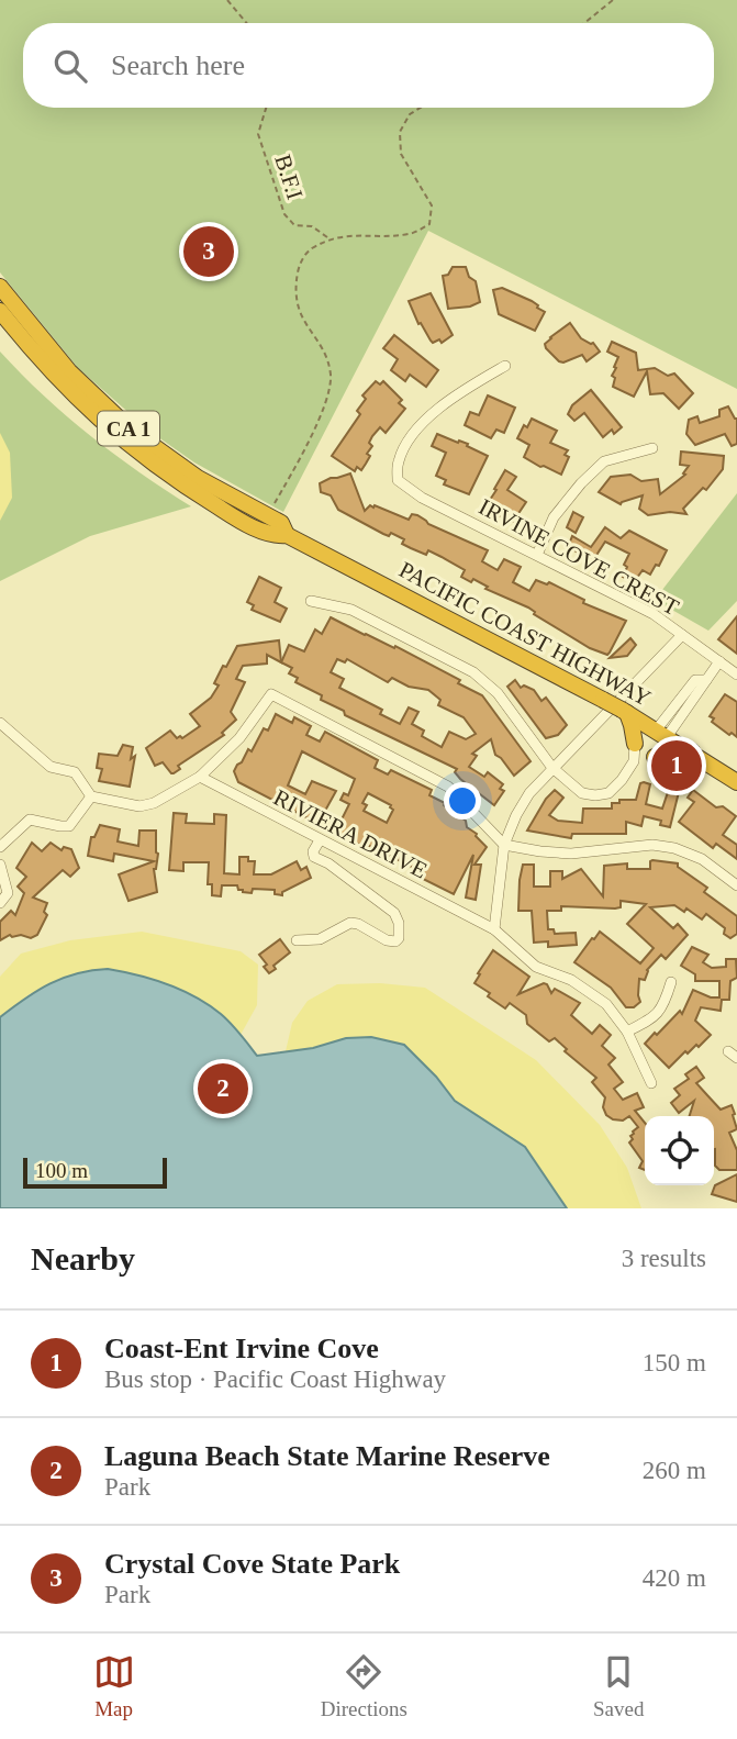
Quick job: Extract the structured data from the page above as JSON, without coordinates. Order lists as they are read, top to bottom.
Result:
{
  "streets": {
    "highway": ["CA 1", "PACIFIC COAST HIGHWAY"],
    "street": ["IRVINE COVE CREST", "RIVIERA DRIVE"],
    "path": ["B.F.I"]
  },
  "scale_bar": "100 m",
  "page": {
    "search": "Search here",
    "pins": ["3", "1", "2"],
    "scale": "100 m",
    "heading": ["Nearby", "3 results"],
    "list": [
      {
        "mark": "1",
        "name": "Coast-Ent Irvine Cove",
        "note": "Bus stop · Pacific Coast Highway",
        "value": "150 m"
      },
      {
        "mark": "2",
        "name": "Laguna Beach State Marine Reserve",
        "note": "Park",
        "value": "260 m"
      },
      {
        "mark": "3",
        "name": "Crystal Cove State Park",
        "note": "Park",
        "value": "420 m"
      }
    ],
    "nav": ["Map", "Directions", "Saved"]
  }
}
